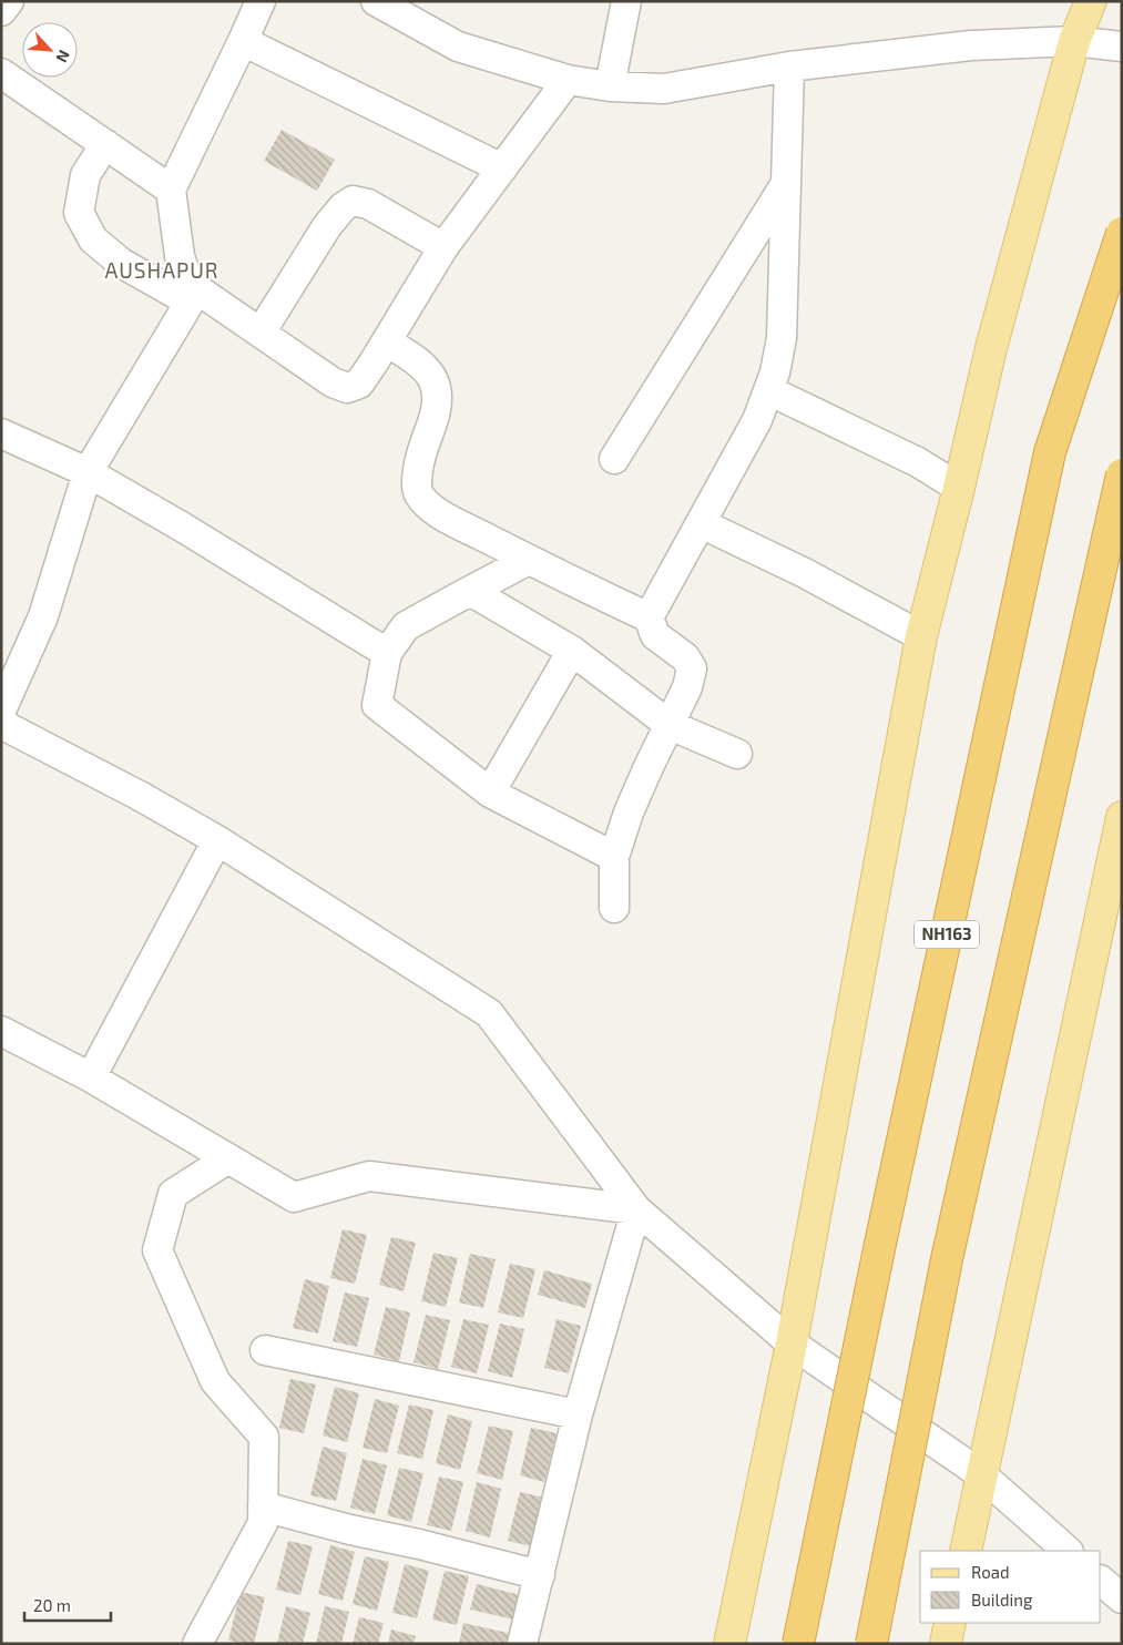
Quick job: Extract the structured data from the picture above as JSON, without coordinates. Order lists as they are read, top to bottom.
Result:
{
  "streets": {
    "highway": ["NH163"]
  },
  "districts": ["AUSHAPUR"],
  "legend": ["Road", "Building"],
  "scale_bar": "20 m",
  "north": "bottom right"
}
